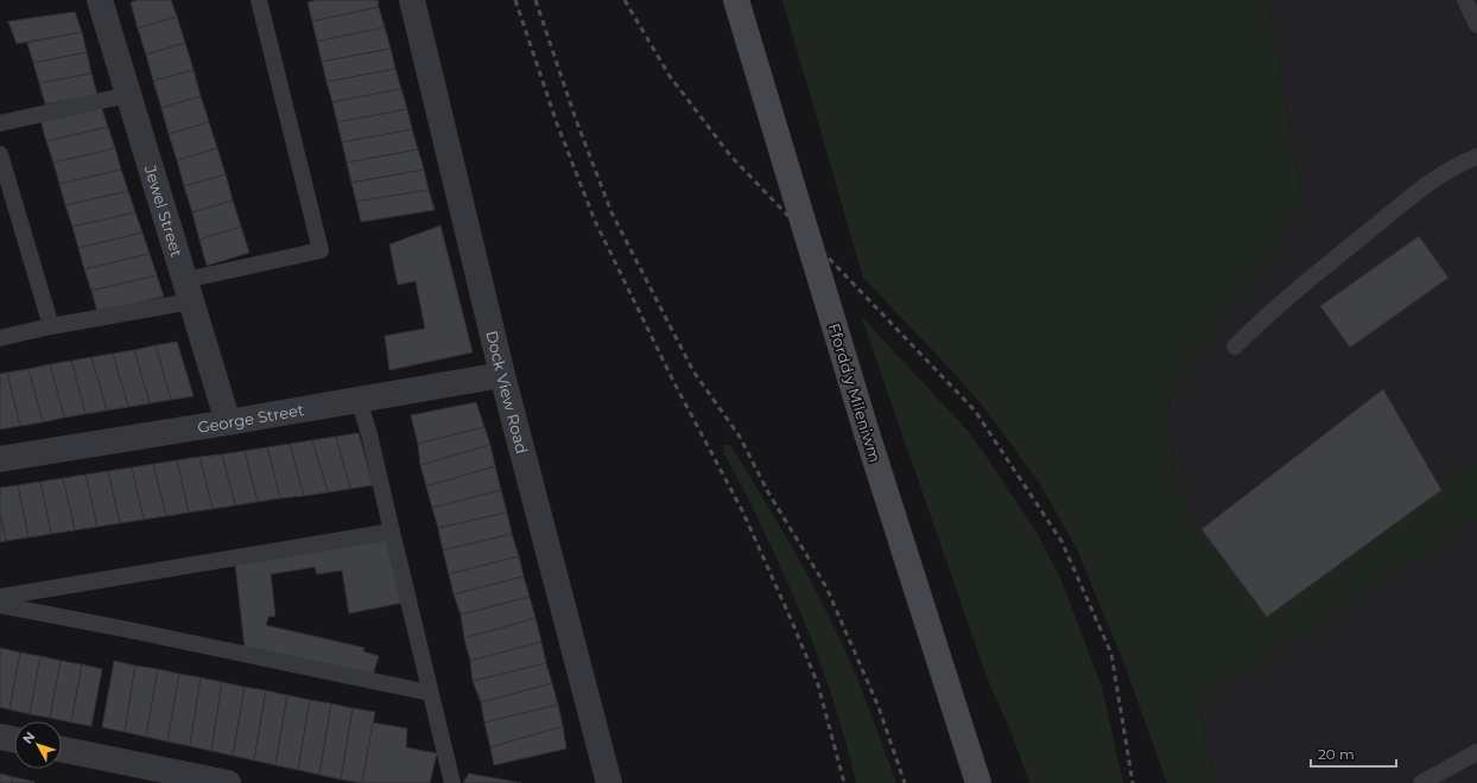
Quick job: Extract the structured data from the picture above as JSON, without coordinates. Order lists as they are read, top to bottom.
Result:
{
  "streets": {
    "street": [
      "Jewel Street",
      "Dock View Road",
      "Ffordd y Mileniwm",
      "George Street"
    ]
  },
  "crossings": [
    ["Jewel Street", "George Street"],
    ["Dock View Road", "George Street"]
  ],
  "scale_bar": "20 m",
  "north": "top left"
}
